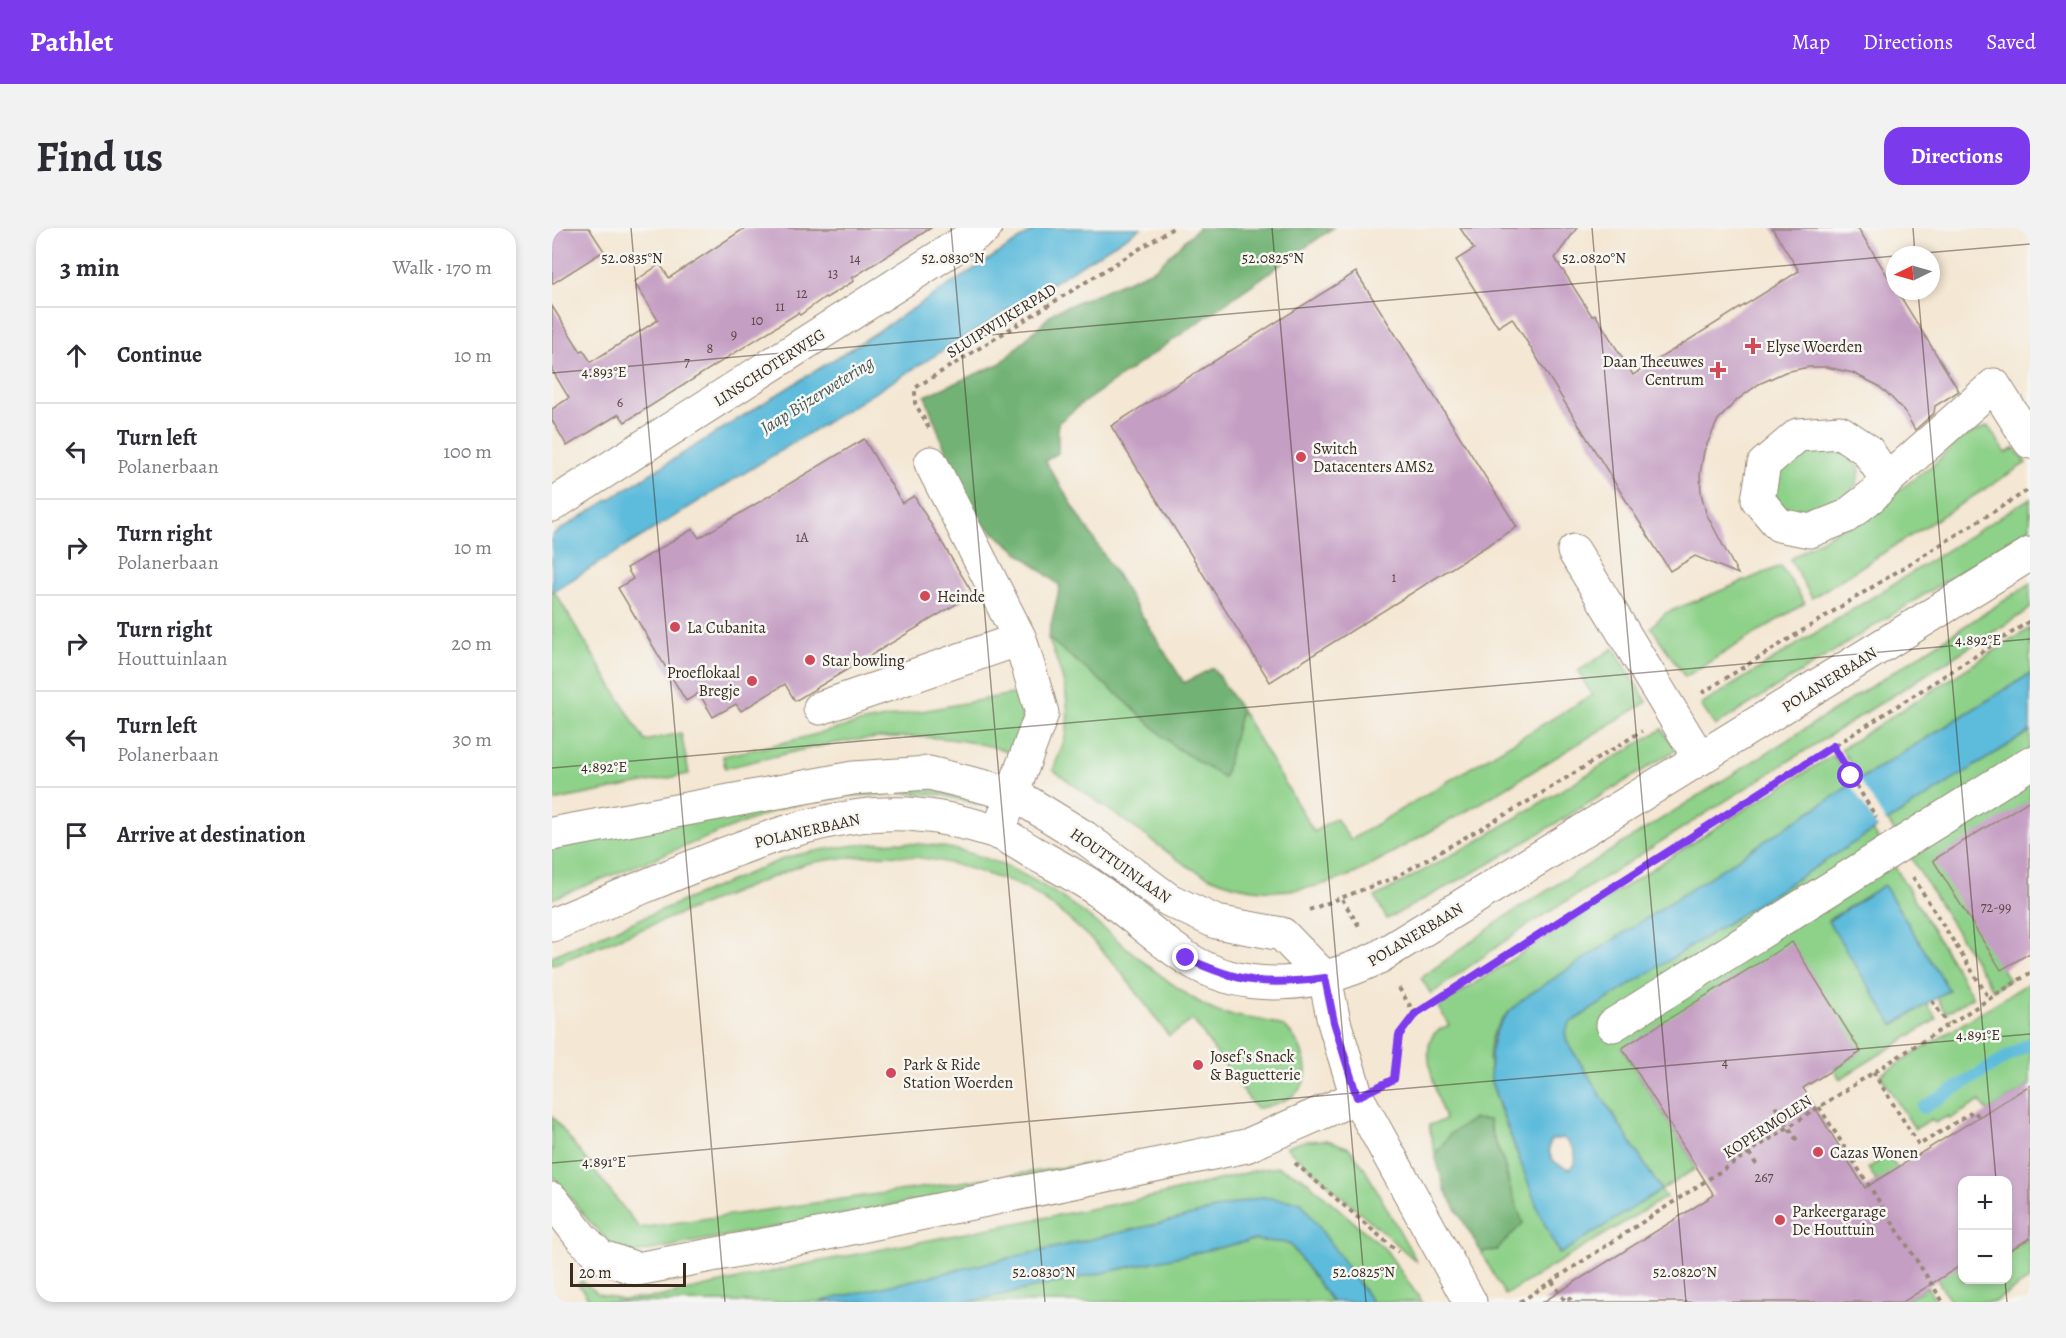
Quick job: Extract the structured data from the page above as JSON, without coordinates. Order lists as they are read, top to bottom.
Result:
{
  "streets": {
    "main road": ["LINSCHOTERWEG", "POLANERBAAN", "HOUTTUINLAAN"],
    "path": ["SLUIPWIJKERPAD", "KOPERMOLEN"]
  },
  "crossings": [
    ["POLANERBAAN", "HOUTTUINLAAN"]
  ],
  "water": ["Jaap Bijzerwetering"],
  "places": {
    "health": ["Elyse Woerden", "Daan Theeuwes Centrum"],
    "other": [
      "Switch Datacenters AMS2",
      "Heinde",
      "La Cubanita",
      "Star bowling",
      "Proeflokaal Bregje",
      "Josef's Snack & Baguetterie",
      "Park & Ride Station Woerden",
      "Cazas Wonen",
      "Parkeergarage De Houttuin"
    ]
  },
  "house_numbers": [
    "14",
    "13",
    "12",
    "11",
    "10",
    "9",
    "8",
    "7",
    "6",
    "1A",
    "1",
    "72-99",
    "4",
    "267"
  ],
  "scale_bar": "20 m",
  "north": "left",
  "page": {
    "header": "Pathlet",
    "nav": ["Map", "Directions", "Saved"],
    "buttons": "Directions",
    "title": "Find us",
    "heading": ["3 min", "Walk · 170 m"],
    "list": [
      ["Continue", "10 m"],
      ["Turn left", "Polanerbaan", "100 m"],
      ["Turn right", "Polanerbaan", "10 m"],
      ["Turn right", "Houttuinlaan", "20 m"],
      ["Turn left", "Polanerbaan", "30 m"],
      "Arrive at destination"
    ],
    "map_buttons": ["+", "−"],
    "scale": "20 m"
  },
  "coordinates": [
    "52.0835°N",
    "52.0830°N",
    "52.0825°N",
    "52.0820°N",
    "4.893°E",
    "4.892°E",
    "4.891°E"
  ]
}
